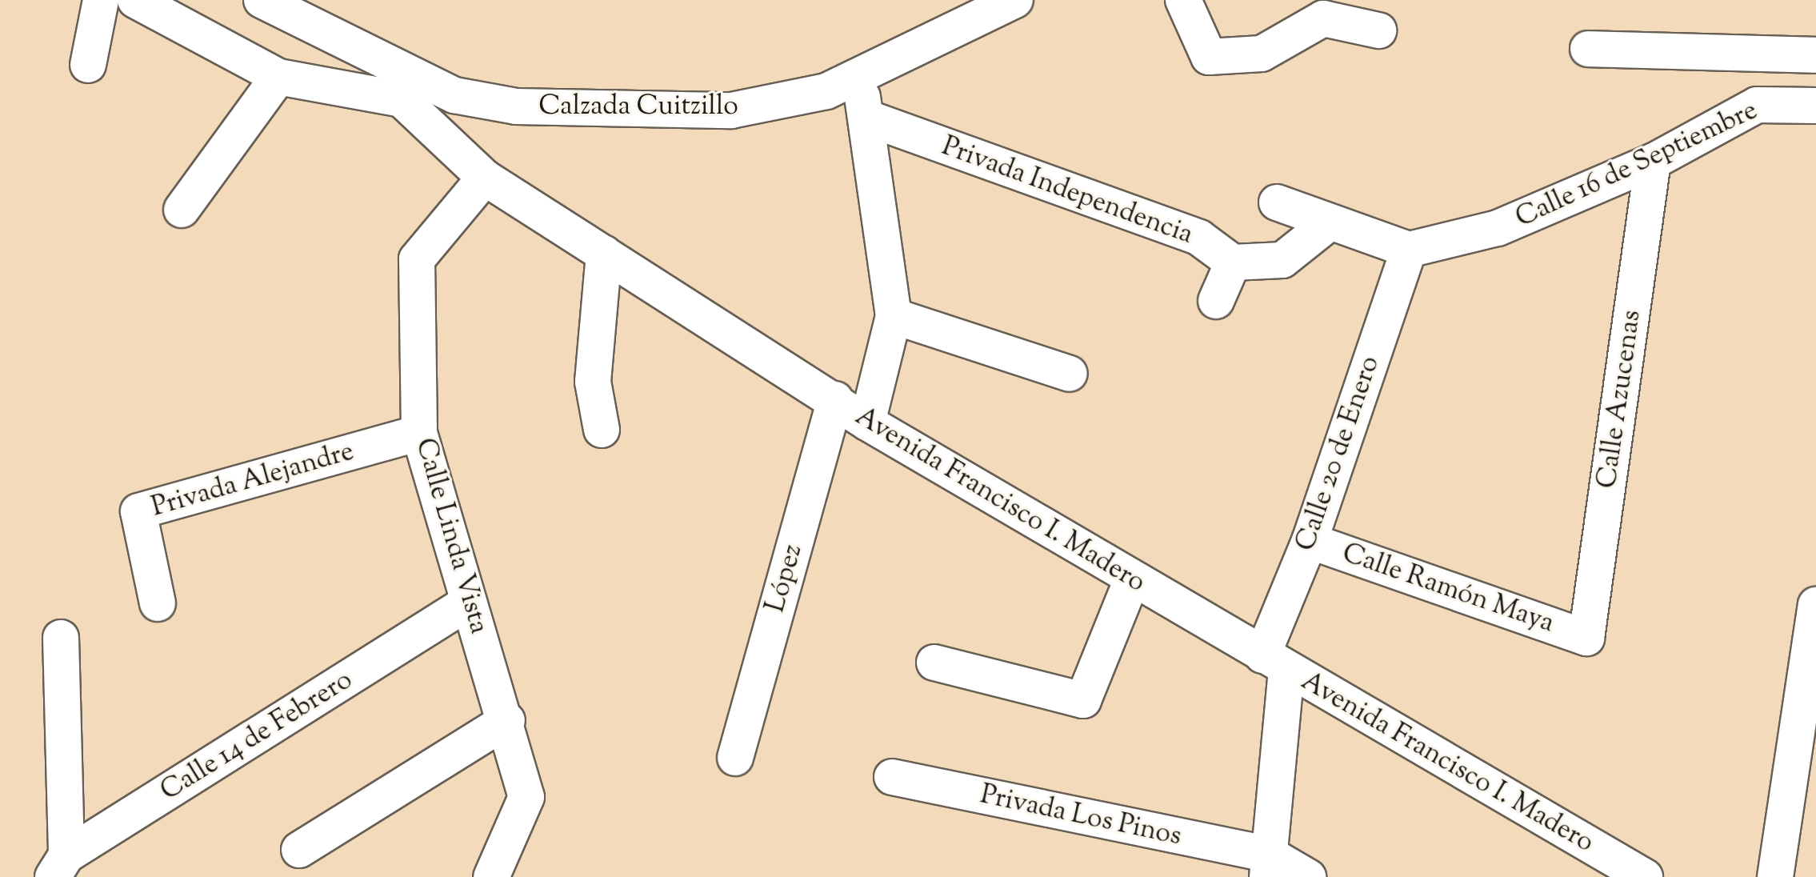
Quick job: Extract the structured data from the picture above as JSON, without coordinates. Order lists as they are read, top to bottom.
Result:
{
  "streets": {
    "street": [
      "Calzada Cuitzillo",
      "Calle 16 de Septiembre",
      "Privada Independencia",
      "Calle Azucenas",
      "Calle 20 de Enero",
      "Privada Alejandre",
      "Avenida Francisco I. Madero",
      "Calle Linda Vista",
      "López",
      "Calle Ramón Maya",
      "Calle 14 de Febrero",
      "Privada Los Pinos"
    ]
  },
  "crossings": [
    ["Calzada Cuitzillo", "Avenida Francisco I. Madero"],
    ["Calle 16 de Septiembre", "Calle Azucenas"],
    ["Calle 16 de Septiembre", "Calle 20 de Enero"],
    ["Calle Azucenas", "Calle Ramón Maya"],
    ["Calle 20 de Enero", "Avenida Francisco I. Madero"],
    ["Calle 20 de Enero", "Calle Ramón Maya"],
    ["Calle 20 de Enero", "Privada Los Pinos"],
    ["Privada Alejandre", "Calle Linda Vista"],
    ["Avenida Francisco I. Madero", "Calle Linda Vista"],
    ["Avenida Francisco I. Madero", "López"],
    ["Calle Linda Vista", "Calle 14 de Febrero"]
  ]
}
